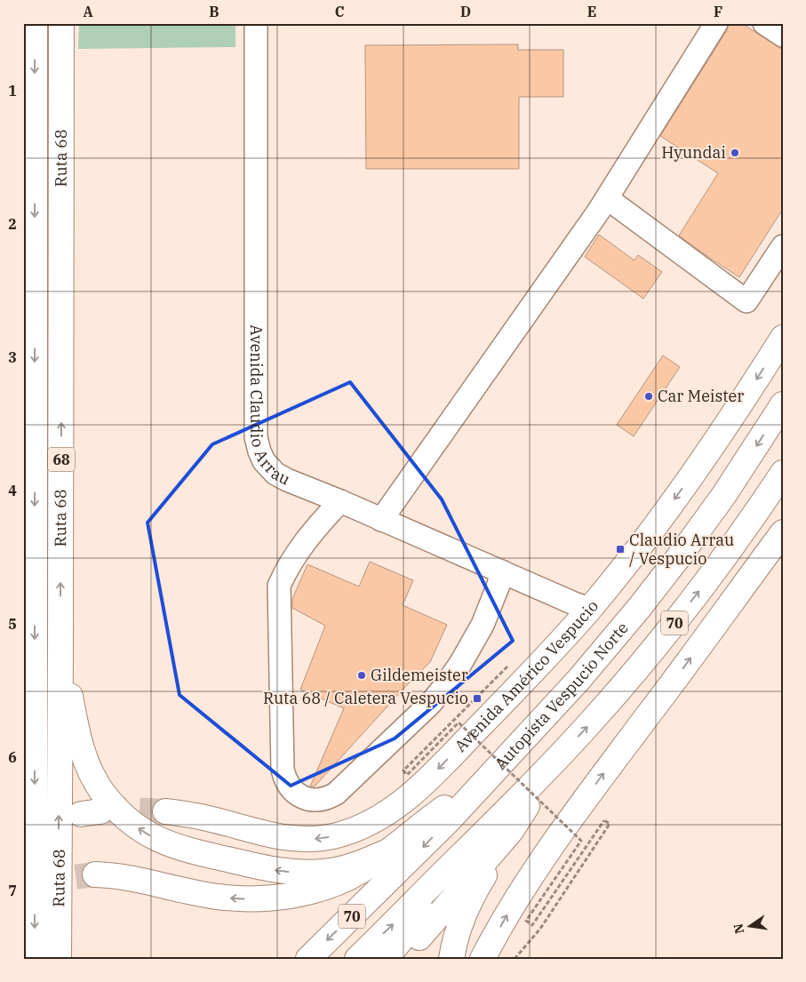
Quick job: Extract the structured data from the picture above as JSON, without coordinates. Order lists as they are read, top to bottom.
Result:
{
  "streets": {
    "main road": [
      "Ruta 68",
      "68",
      "70",
      "Avenida Américo Vespucio",
      "Autopista Vespucio Norte"
    ],
    "street": ["Avenida Claudio Arrau"]
  },
  "crossings": [
    ["Avenida Claudio Arrau", "Avenida Américo Vespucio"]
  ],
  "places": {
    "other": ["Hyundai", "Car Meister", "Gildemeister"],
    "transit": ["Claudio Arrau / Vespucio", "Ruta 68 / Caletera Vespucio"]
  },
  "north": "left",
  "grid": {
    "columns": [
      "A",
      "B",
      "C",
      "D",
      "E",
      "F"
    ],
    "rows": [
      "1",
      "2",
      "3",
      "4",
      "5",
      "6",
      "7"
    ]
  }
}
